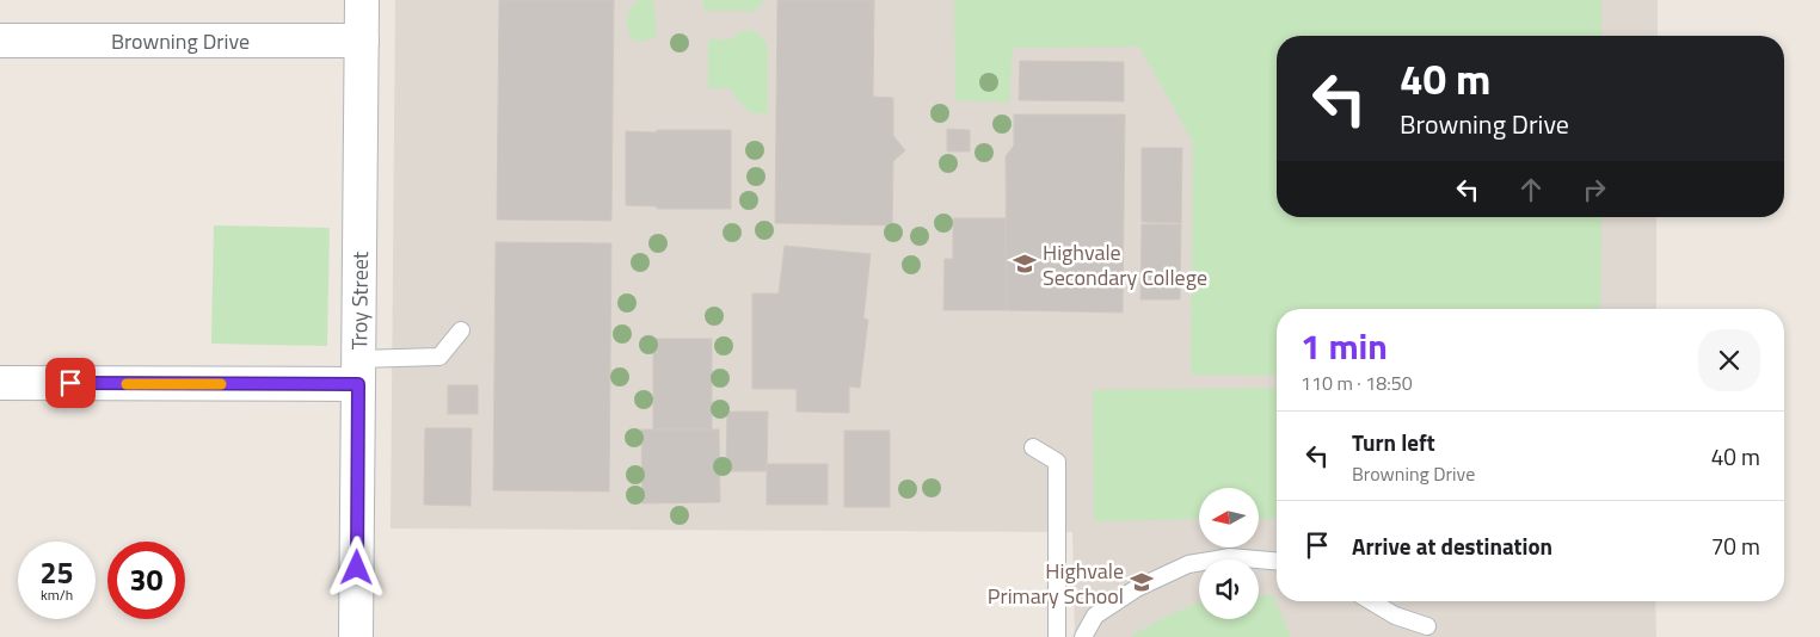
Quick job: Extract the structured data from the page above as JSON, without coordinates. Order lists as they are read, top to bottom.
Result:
{
  "streets": {
    "street": ["Browning Drive", "Troy Street"]
  },
  "crossings": [
    ["Browning Drive", "Troy Street"]
  ],
  "places": {
    "school or university": ["Highvale Secondary College", "Highvale Primary School"]
  },
  "north": "left",
  "page": {
    "turn": ["40 m", "Browning Drive"],
    "heading": ["1 min", "110 m · 18:50"],
    "list": [
      {
        "name": "Turn left",
        "note": "Browning Drive",
        "value": "40 m"
      },
      {
        "name": "Arrive at destination",
        "value": "70 m"
      }
    ],
    "speed": "25 km/h",
    "limit": "30"
  }
}
